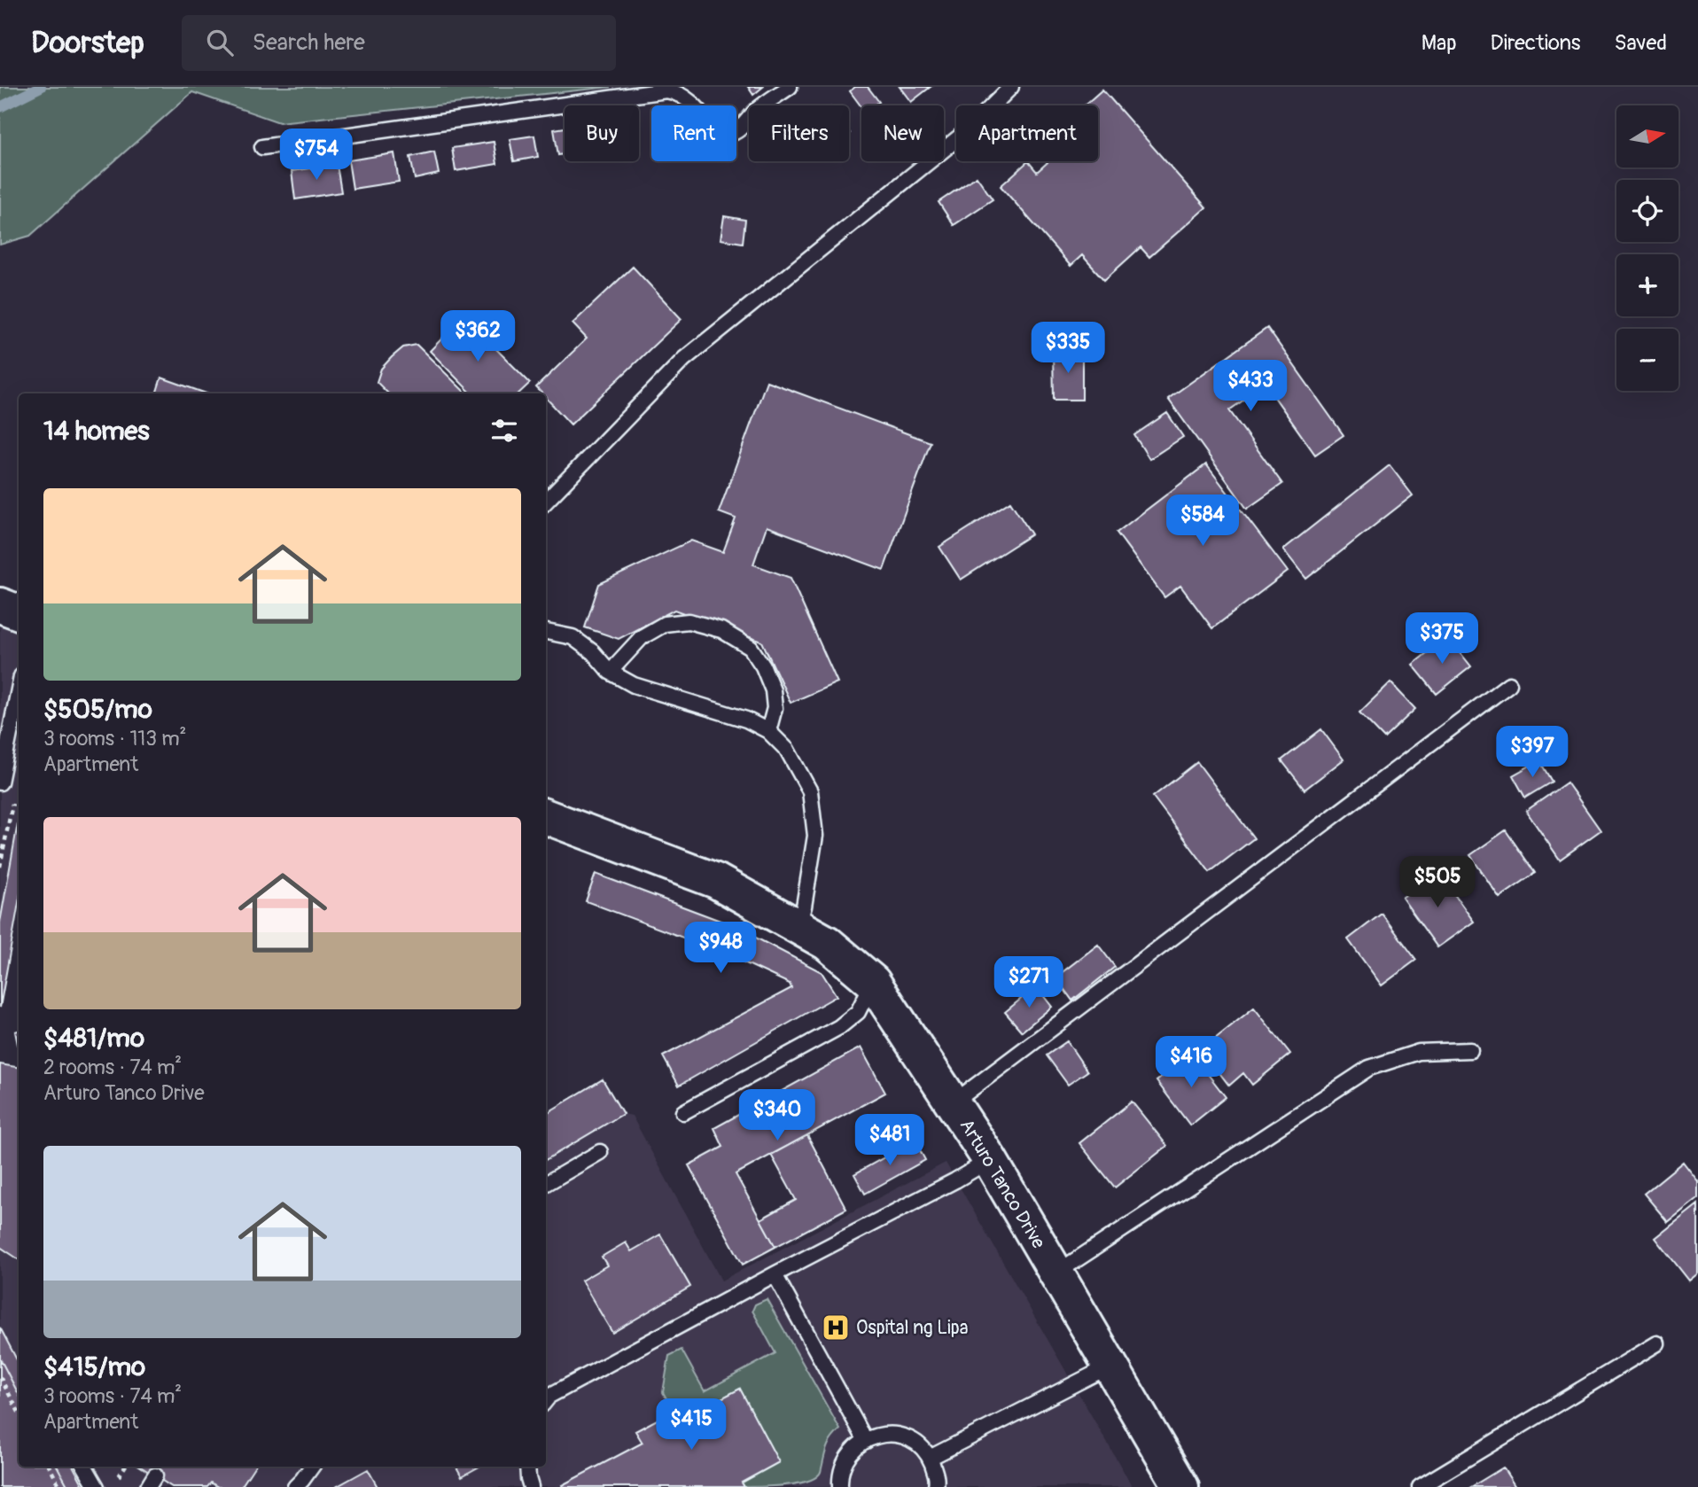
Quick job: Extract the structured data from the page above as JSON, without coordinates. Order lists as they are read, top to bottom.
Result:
{
  "streets": {
    "street": ["Arturo Tanco Drive"]
  },
  "places": {
    "hospital": ["Ospital ng Lipa"]
  },
  "north": "right",
  "page": {
    "header": "Doorstep",
    "search": "Search here",
    "nav": ["Map", "Directions", "Saved"],
    "map_buttons": ["+", "−"],
    "chip": [
      "Buy",
      "Rent",
      "Filters",
      "New",
      "Apartment"
    ],
    "price": [
      "$754",
      "$362",
      "$335",
      "$433",
      "$584",
      "$375",
      "$397",
      "$505",
      "$948",
      "$271",
      "$416",
      "$340",
      "$481",
      "$415"
    ],
    "heading": "14 homes",
    "list": [
      {
        "name": "$505/mo",
        "note": "3 rooms · 113 m² · Apartment"
      },
      {
        "name": "$481/mo",
        "note": "2 rooms · 74 m² · Arturo Tanco Drive"
      },
      {
        "name": "$415/mo",
        "note": "3 rooms · 74 m² · Apartment"
      }
    ]
  }
}
